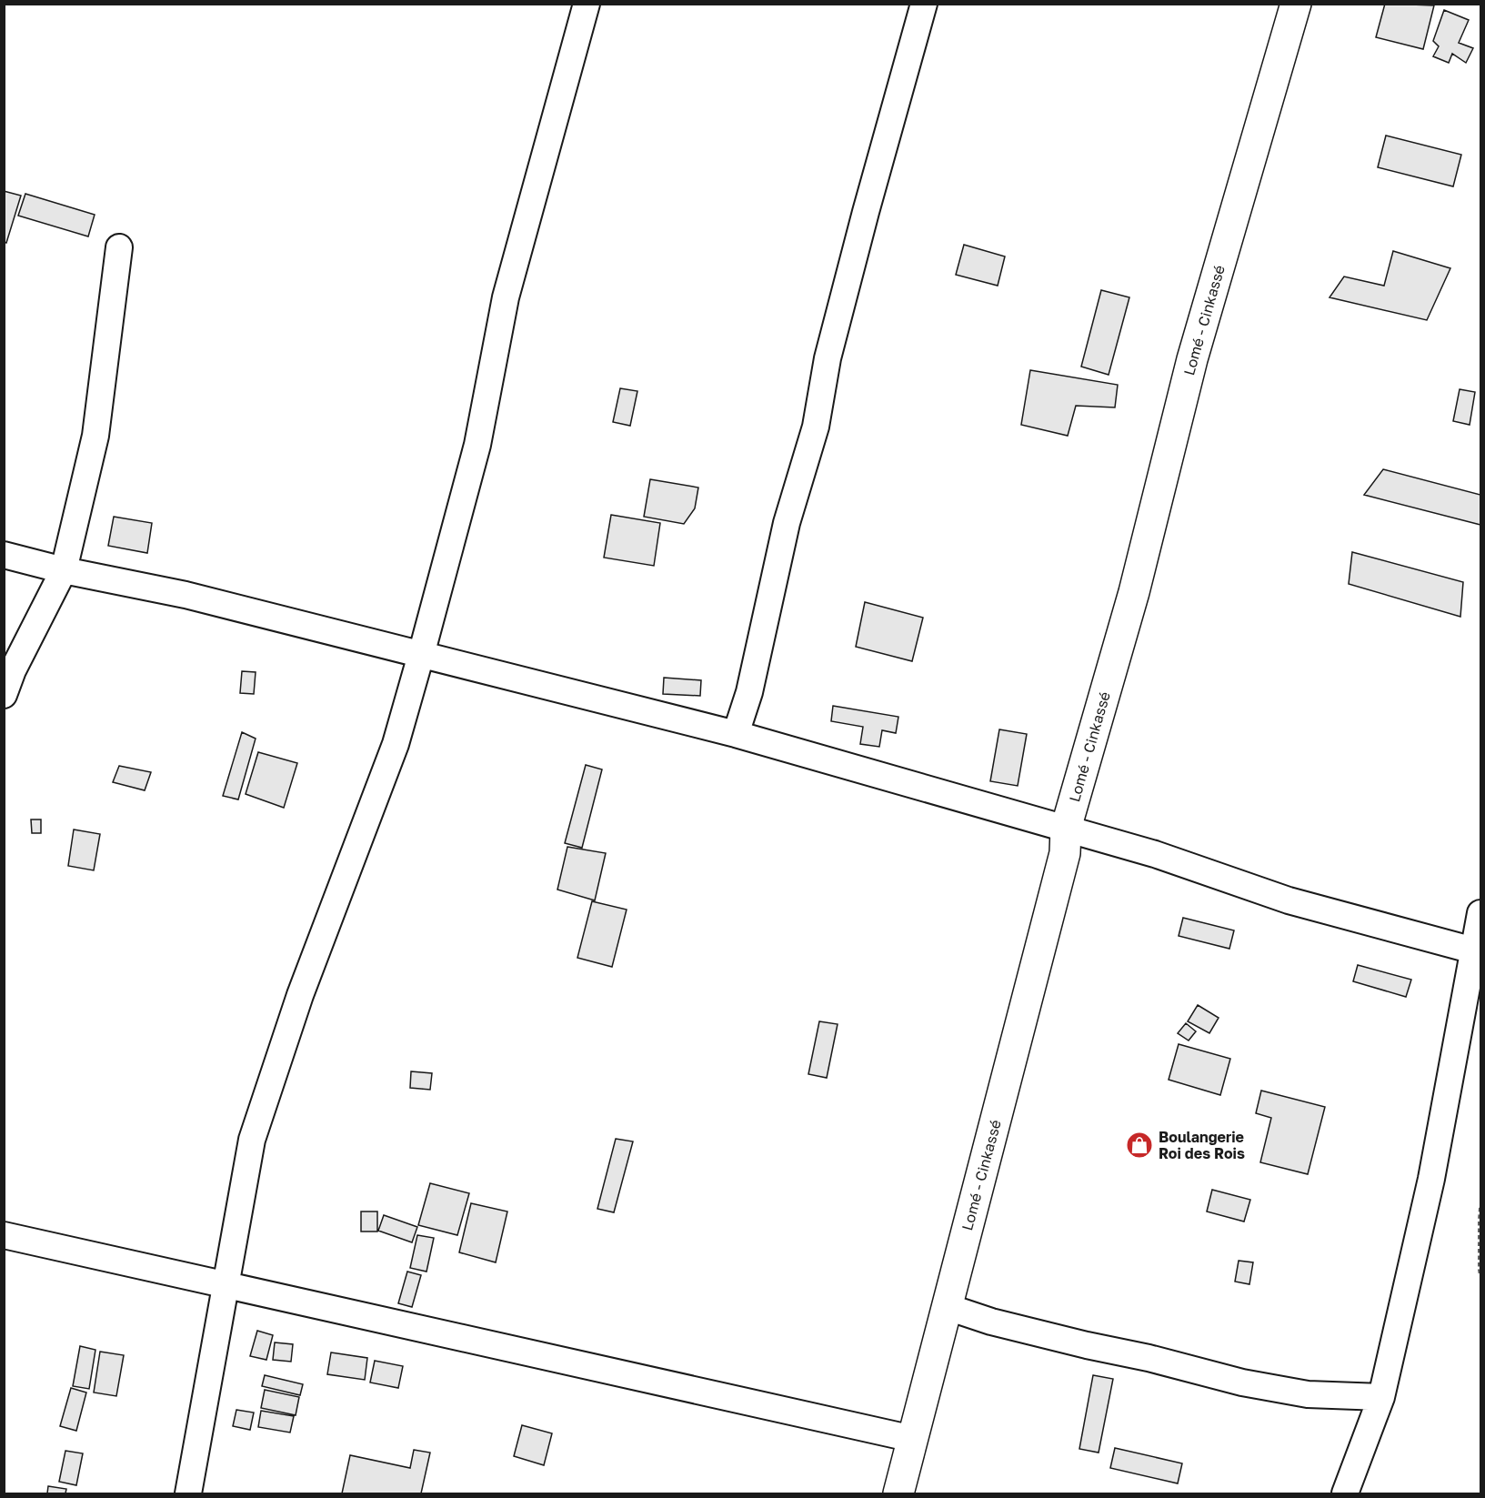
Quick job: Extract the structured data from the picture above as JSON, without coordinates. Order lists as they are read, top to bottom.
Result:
{
  "streets": {
    "highway": ["Lomé - Cinkassé"]
  },
  "places": {
    "shop": ["Boulangerie Roi des Rois"]
  }
}
